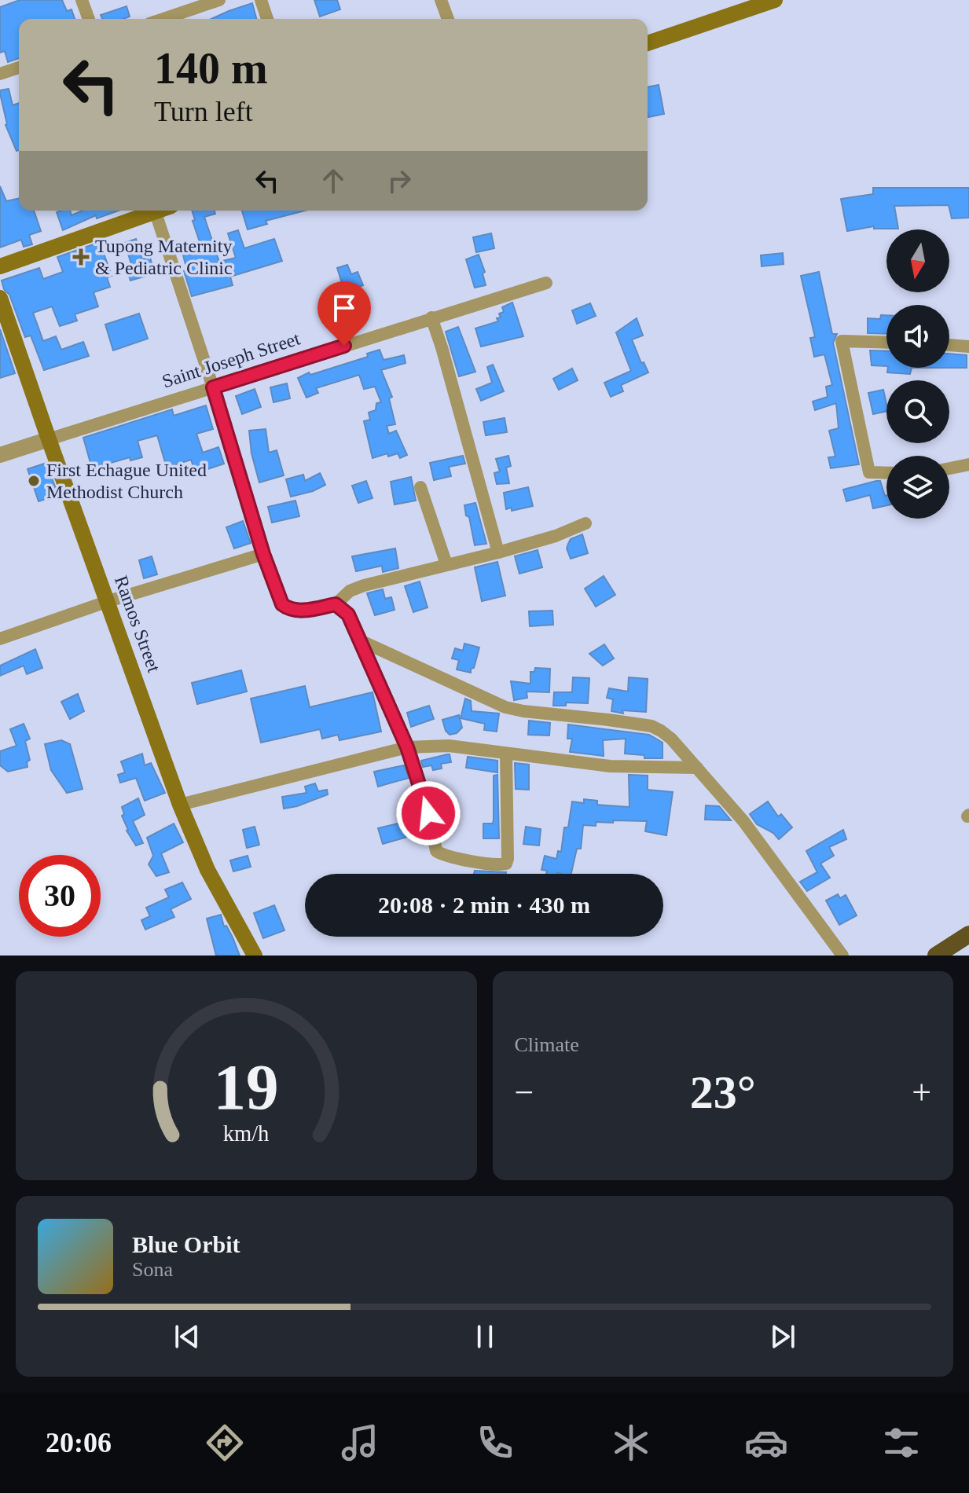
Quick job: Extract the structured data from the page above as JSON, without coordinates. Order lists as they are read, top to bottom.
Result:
{
  "streets": {
    "main road": ["Ramos Street"],
    "street": ["Saint Joseph Street"]
  },
  "crossings": [
    ["Saint Joseph Street", "Ramos Street"]
  ],
  "places": {
    "health": ["Tupong Maternity & Pediatric Clinic"],
    "other": ["First Echague United Methodist Church"]
  },
  "north": "bottom",
  "page": {
    "turn": ["140 m", "Turn left"],
    "limit": "30",
    "trip": "20:08 · 2 min · 430 m",
    "tile": "Climate",
    "heat": ["−", "23°", "+"],
    "song": ["Blue Orbit", "Sona"],
    "tabs": "20:06",
    "gauge": ["19", "km/h"]
  }
}
